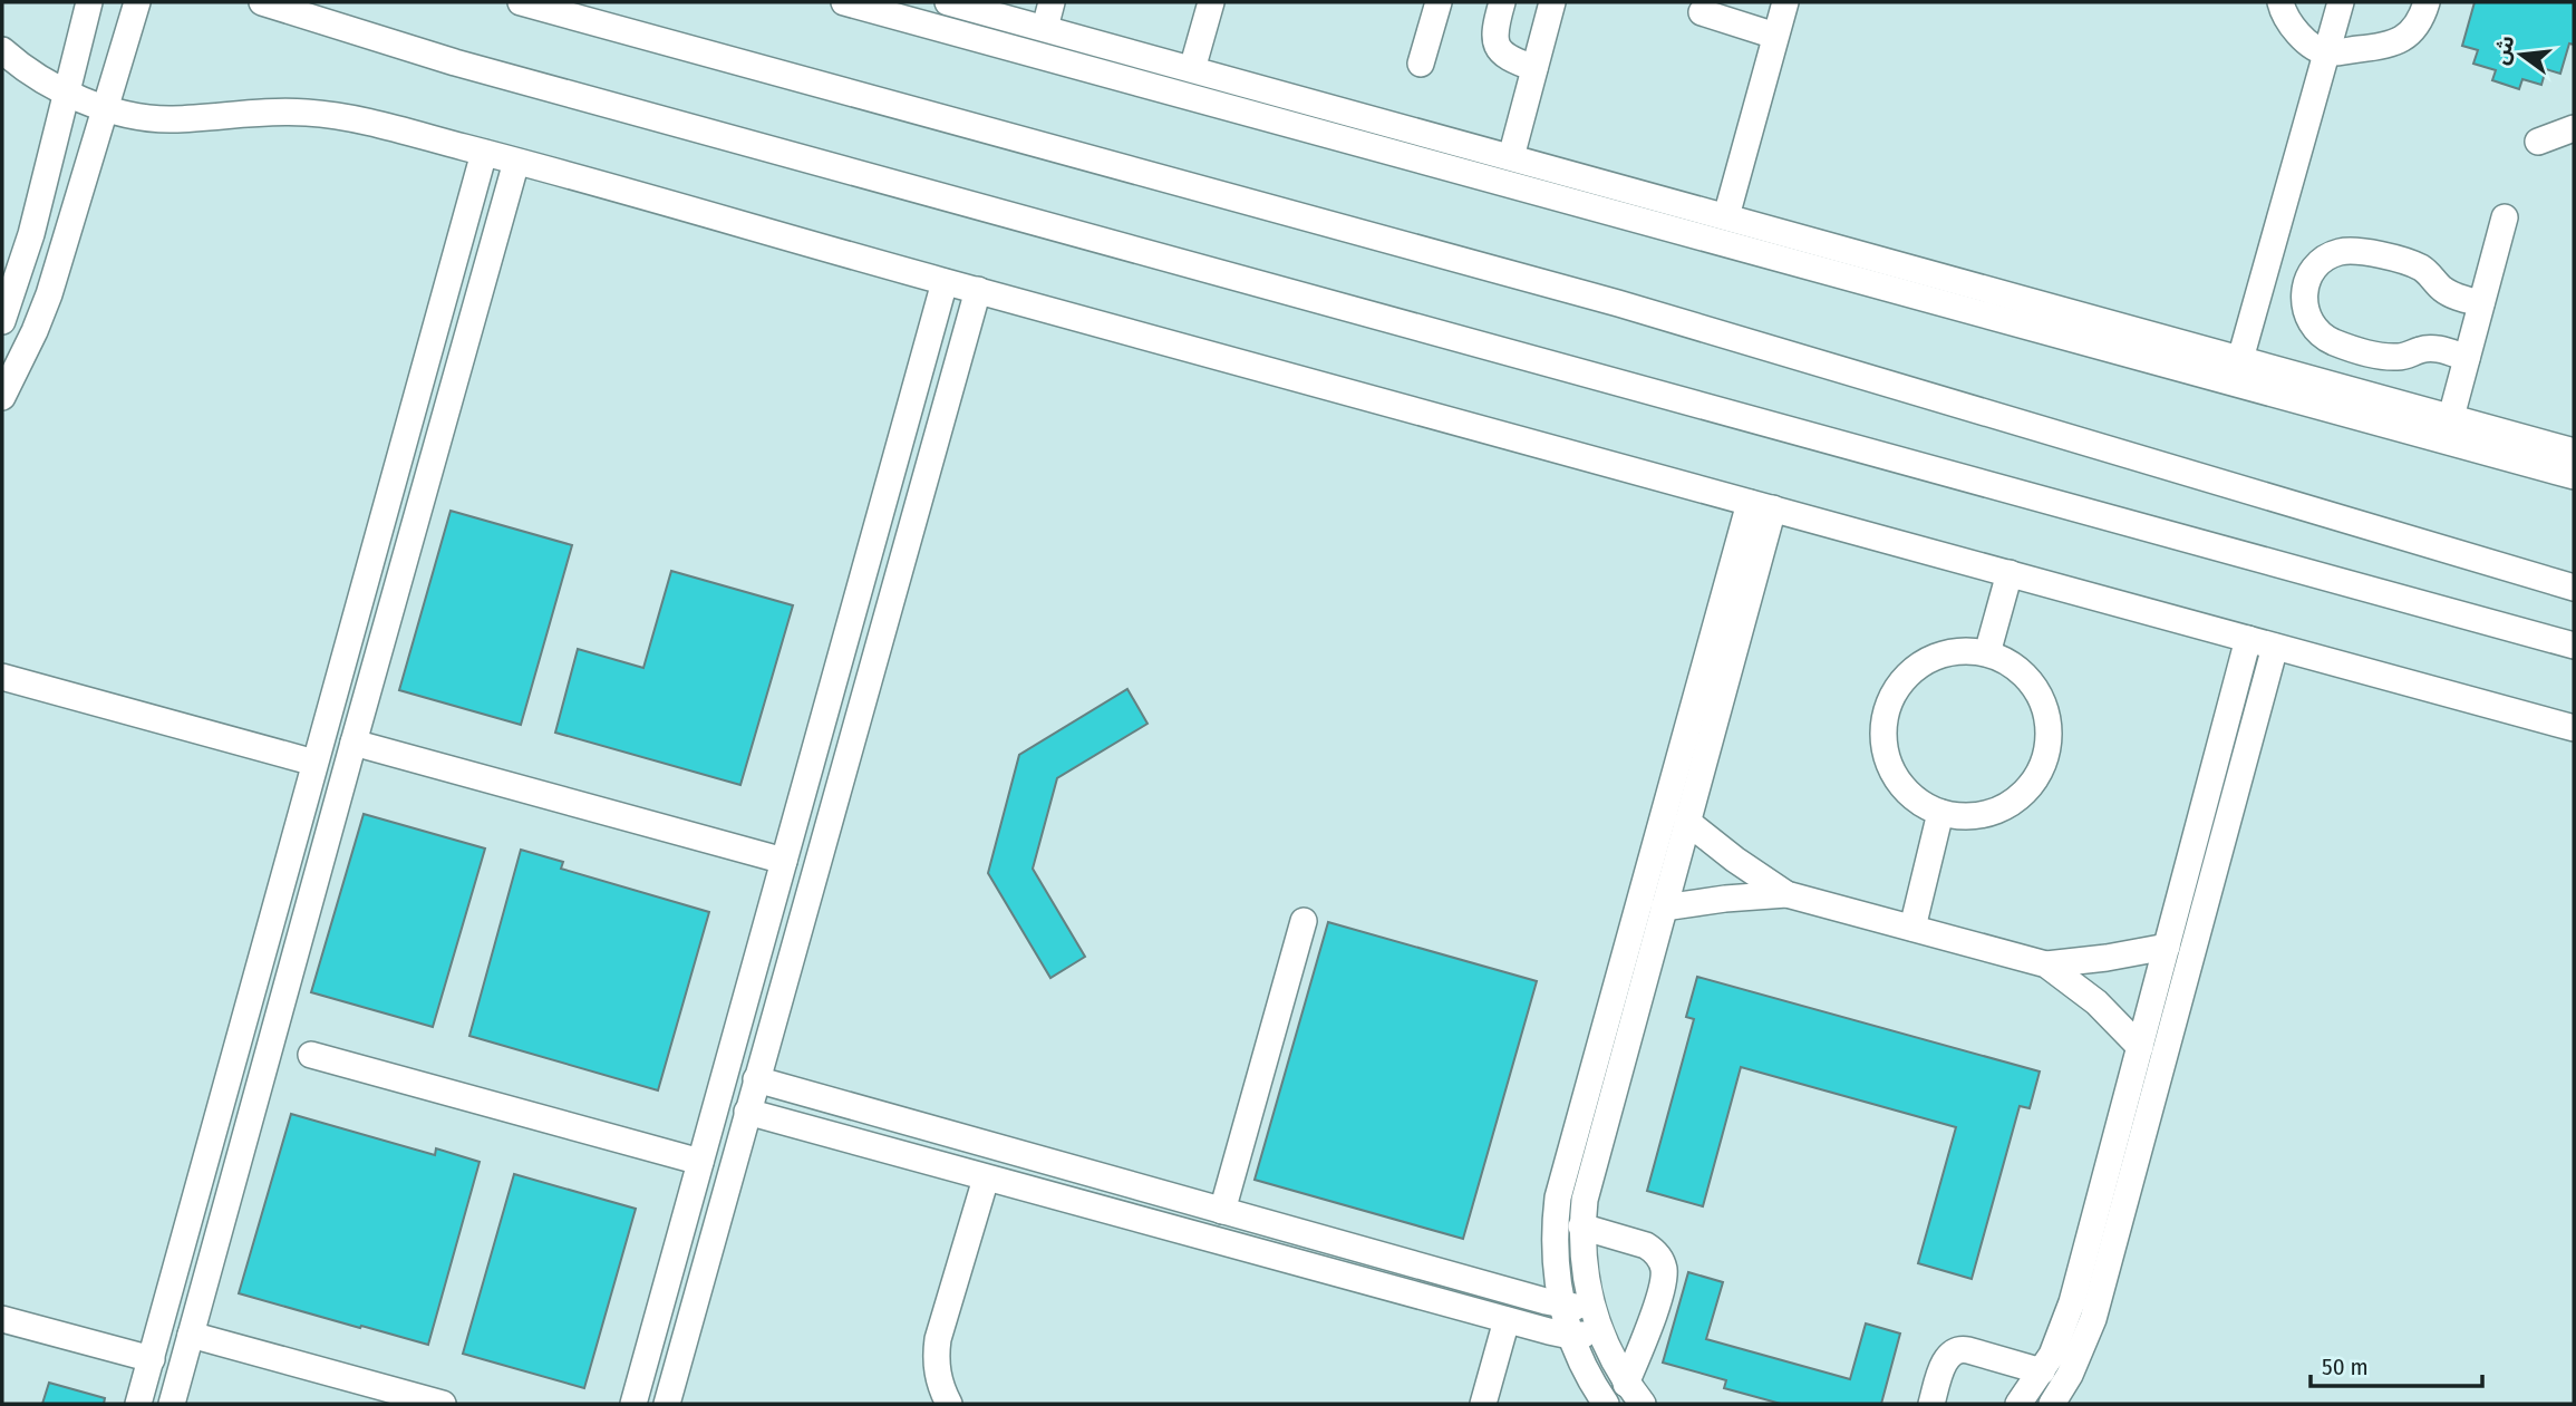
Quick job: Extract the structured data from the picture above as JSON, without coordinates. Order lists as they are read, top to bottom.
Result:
{
  "scale_bar": "50 m",
  "north": "left"
}
